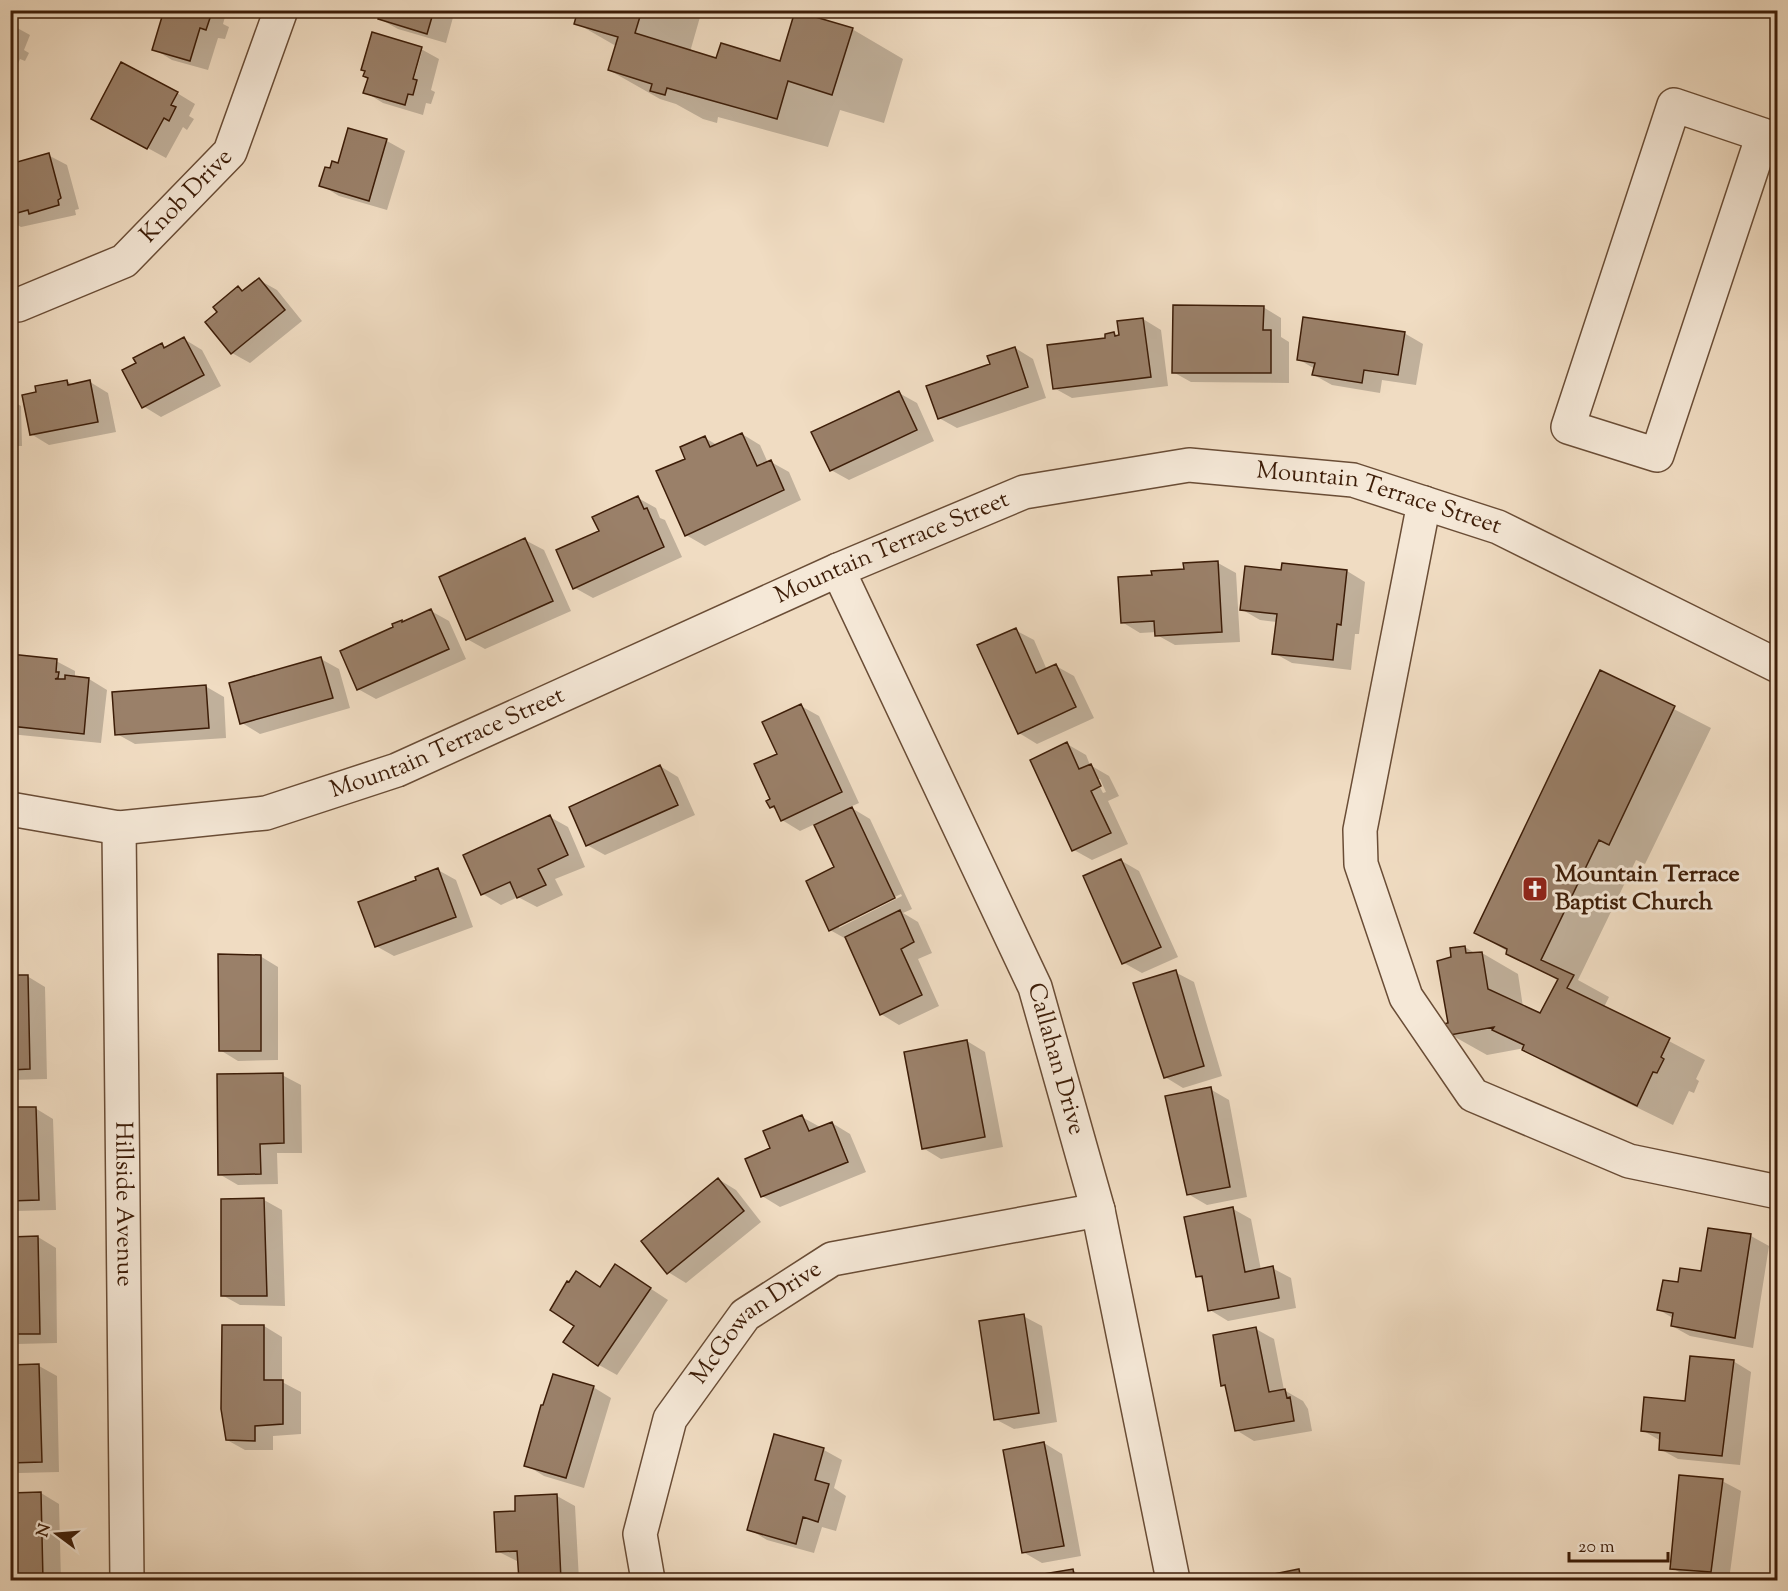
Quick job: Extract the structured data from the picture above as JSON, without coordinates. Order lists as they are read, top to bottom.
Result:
{
  "streets": {
    "street": [
      "Knob Drive",
      "Mountain Terrace Street",
      "Callahan Drive",
      "Hillside Avenue",
      "McGowan Drive"
    ]
  },
  "crossings": [
    ["Mountain Terrace Street", "Callahan Drive"],
    ["Mountain Terrace Street", "Hillside Avenue"],
    ["Callahan Drive", "McGowan Drive"]
  ],
  "places": {
    "church": ["Mountain Terrace Baptist Church"]
  },
  "scale_bar": "20 m",
  "north": "left"
}
